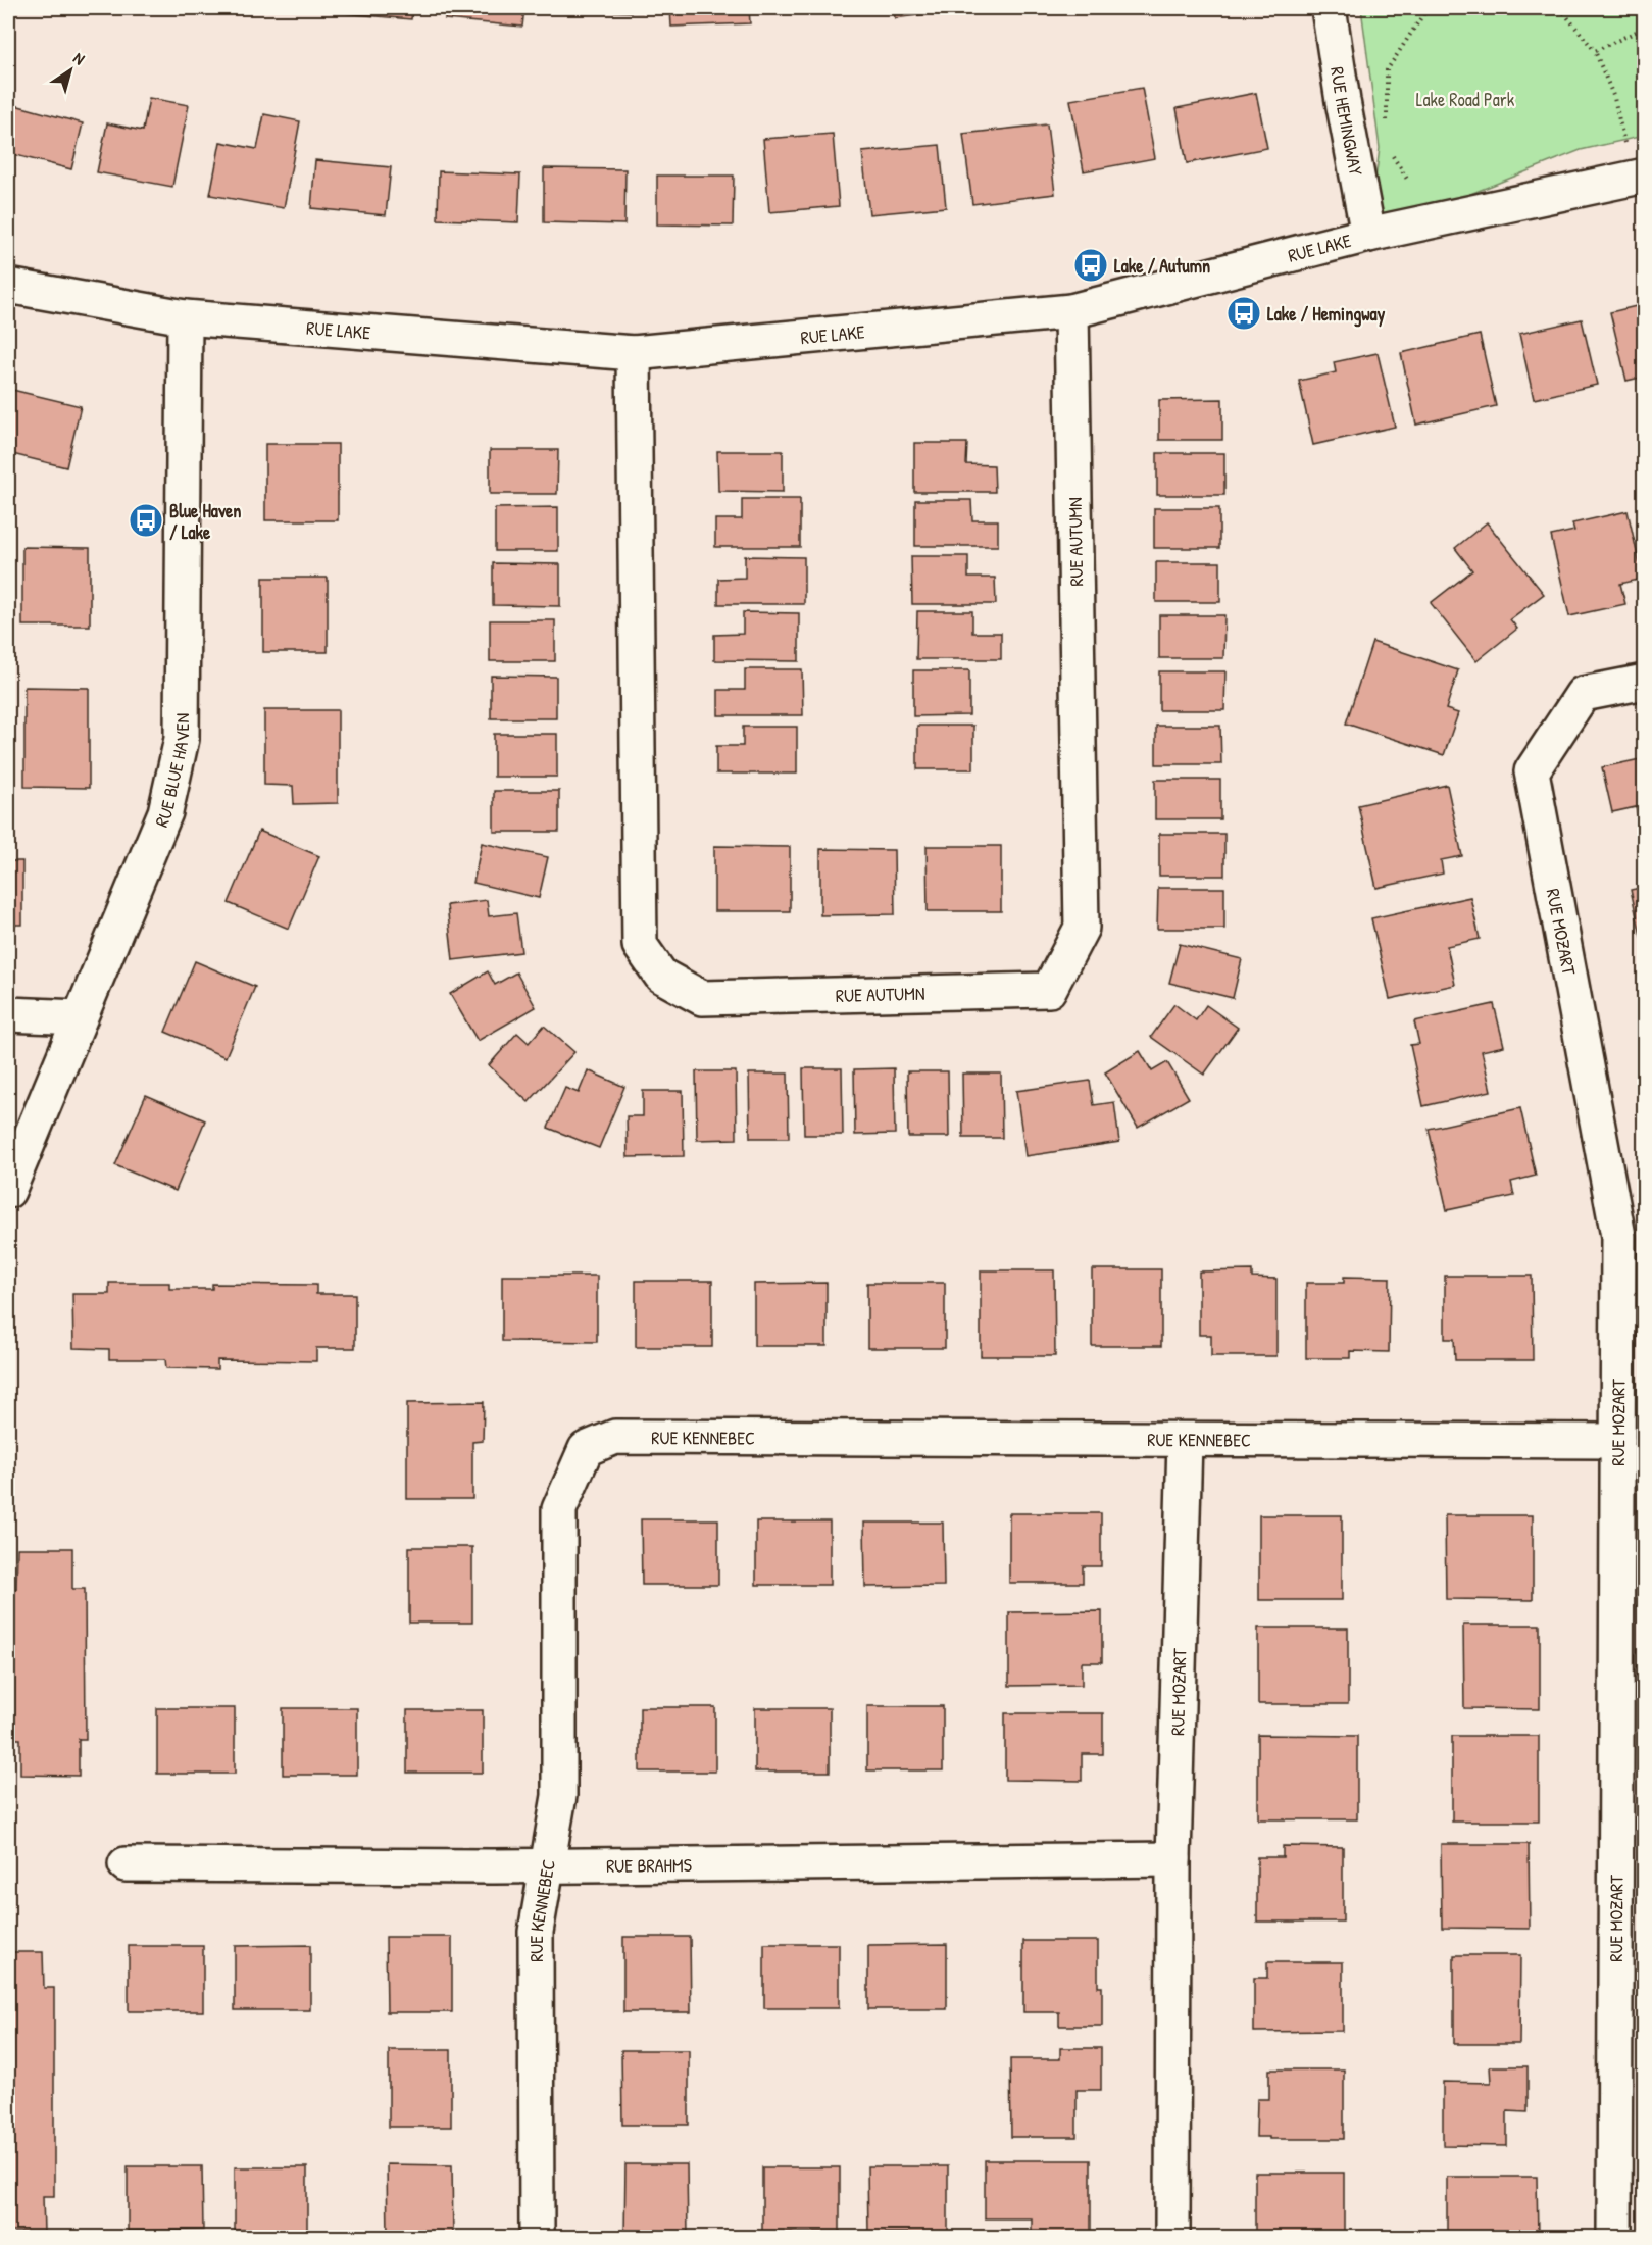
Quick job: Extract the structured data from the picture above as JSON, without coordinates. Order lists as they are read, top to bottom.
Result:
{
  "streets": {
    "street": [
      "RUE HEMINGWAY",
      "RUE LAKE",
      "RUE AUTUMN",
      "RUE BLUE HAVEN",
      "RUE MOZART",
      "RUE KENNEBEC",
      "RUE BRAHMS"
    ]
  },
  "crossings": [
    ["RUE HEMINGWAY", "RUE LAKE"],
    ["RUE LAKE", "RUE AUTUMN"],
    ["RUE LAKE", "RUE BLUE HAVEN"],
    ["RUE MOZART", "RUE KENNEBEC"],
    ["RUE MOZART", "RUE BRAHMS"],
    ["RUE KENNEBEC", "RUE BRAHMS"]
  ],
  "parks": ["Lake Road Park"],
  "places": {
    "bus stop": ["Lake / Autumn", "Lake / Hemingway", "Blue Haven / Lake"]
  },
  "north": "top right"
}
